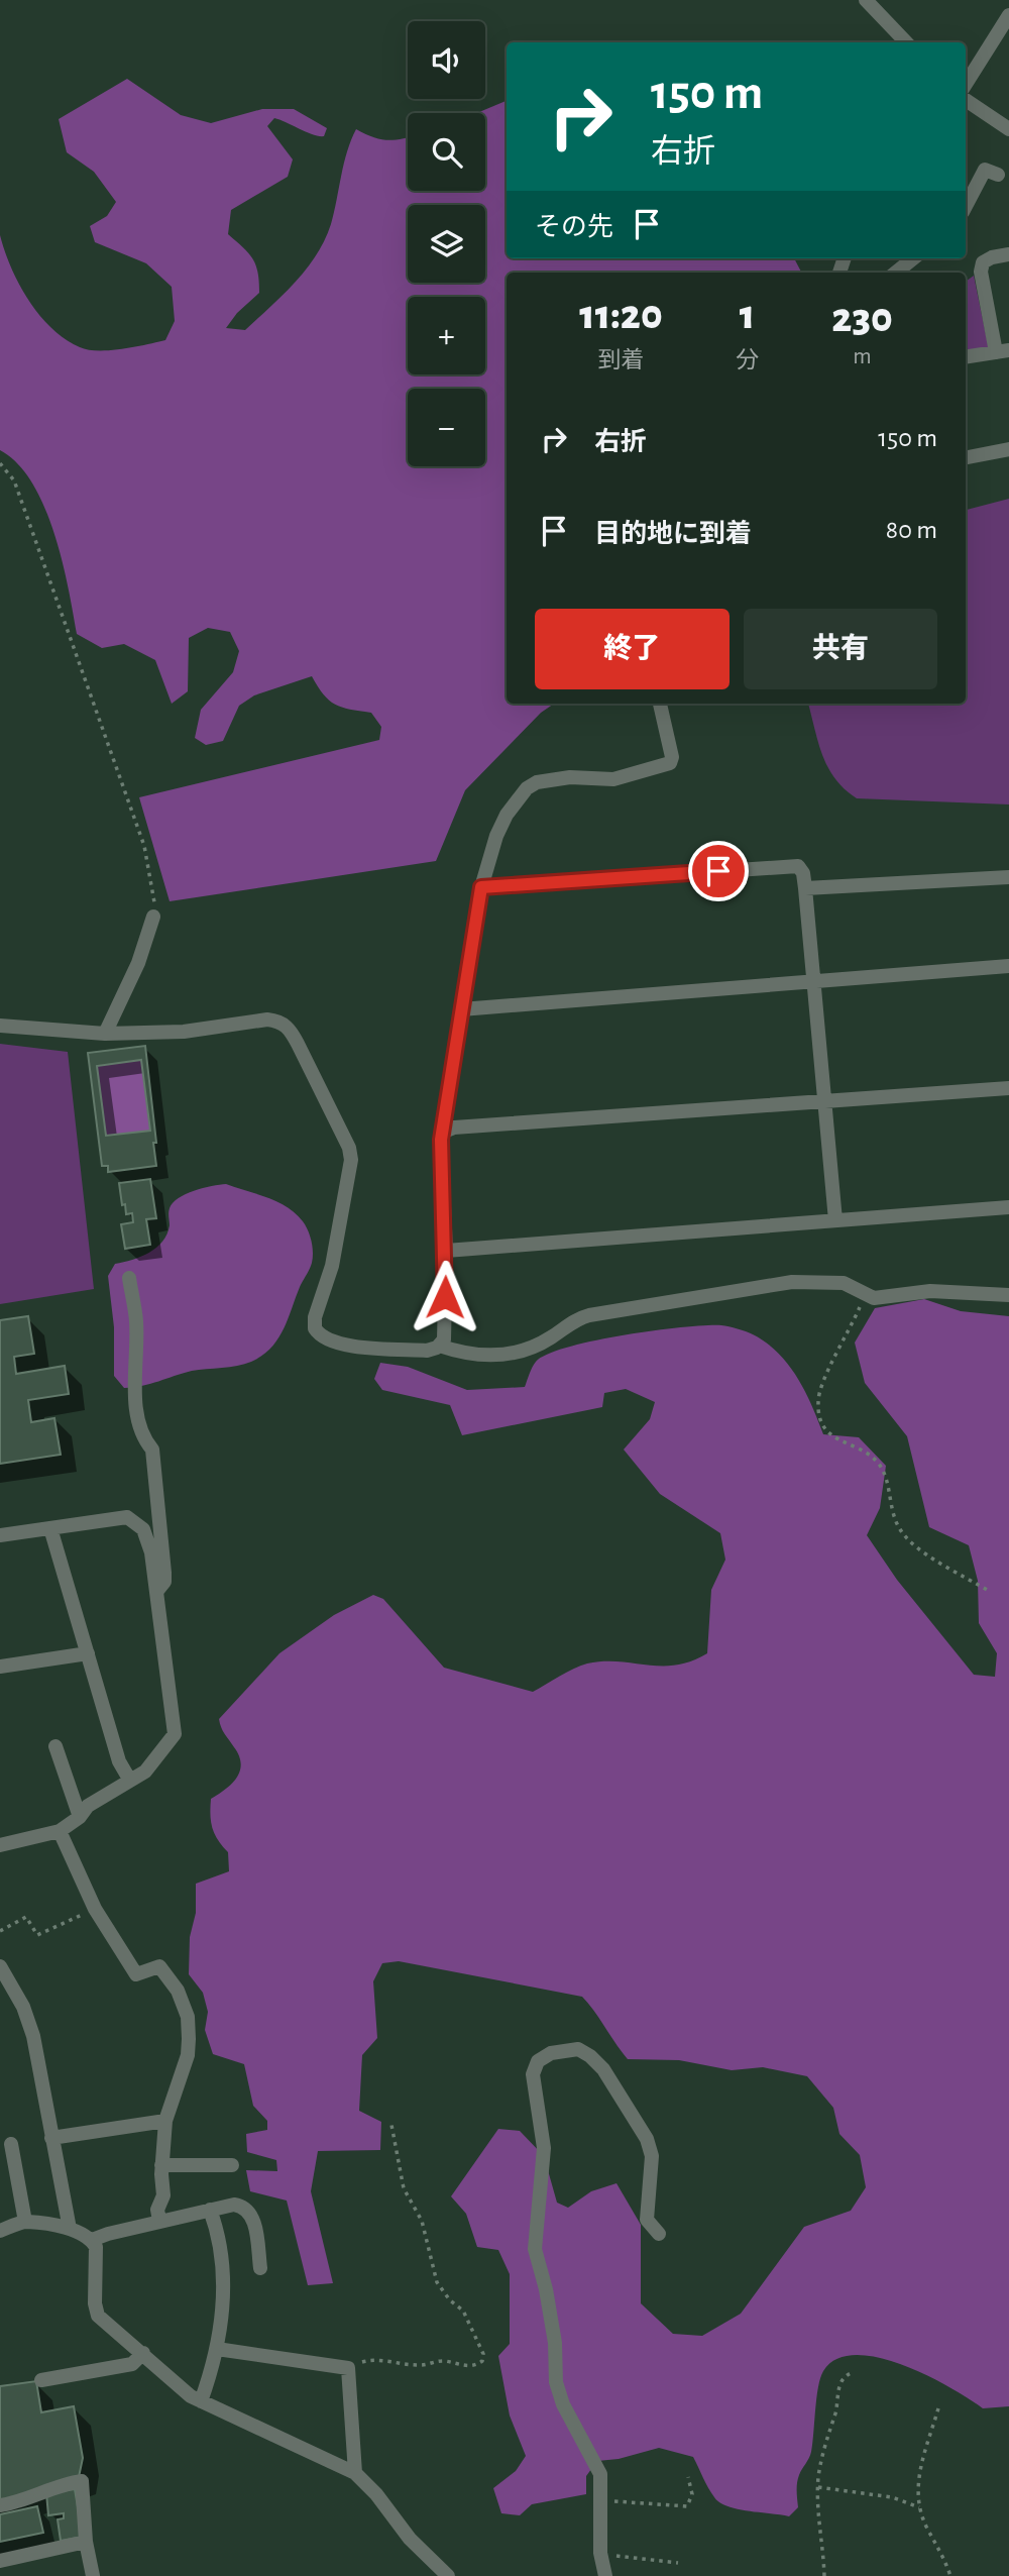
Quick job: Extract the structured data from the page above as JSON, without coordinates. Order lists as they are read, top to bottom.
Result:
{
  "page": {
    "map_buttons": ["+", "−"],
    "turn": ["150 m", "右折"],
    "then": "その先",
    "eta": [
      "11:20",
      "到着",
      "1",
      "分",
      "230",
      "m"
    ],
    "list": [
      {
        "name": "右折",
        "value": "150 m"
      },
      {
        "name": "目的地に到着",
        "value": "80 m"
      }
    ],
    "buttons": ["終了", "共有"]
  }
}
